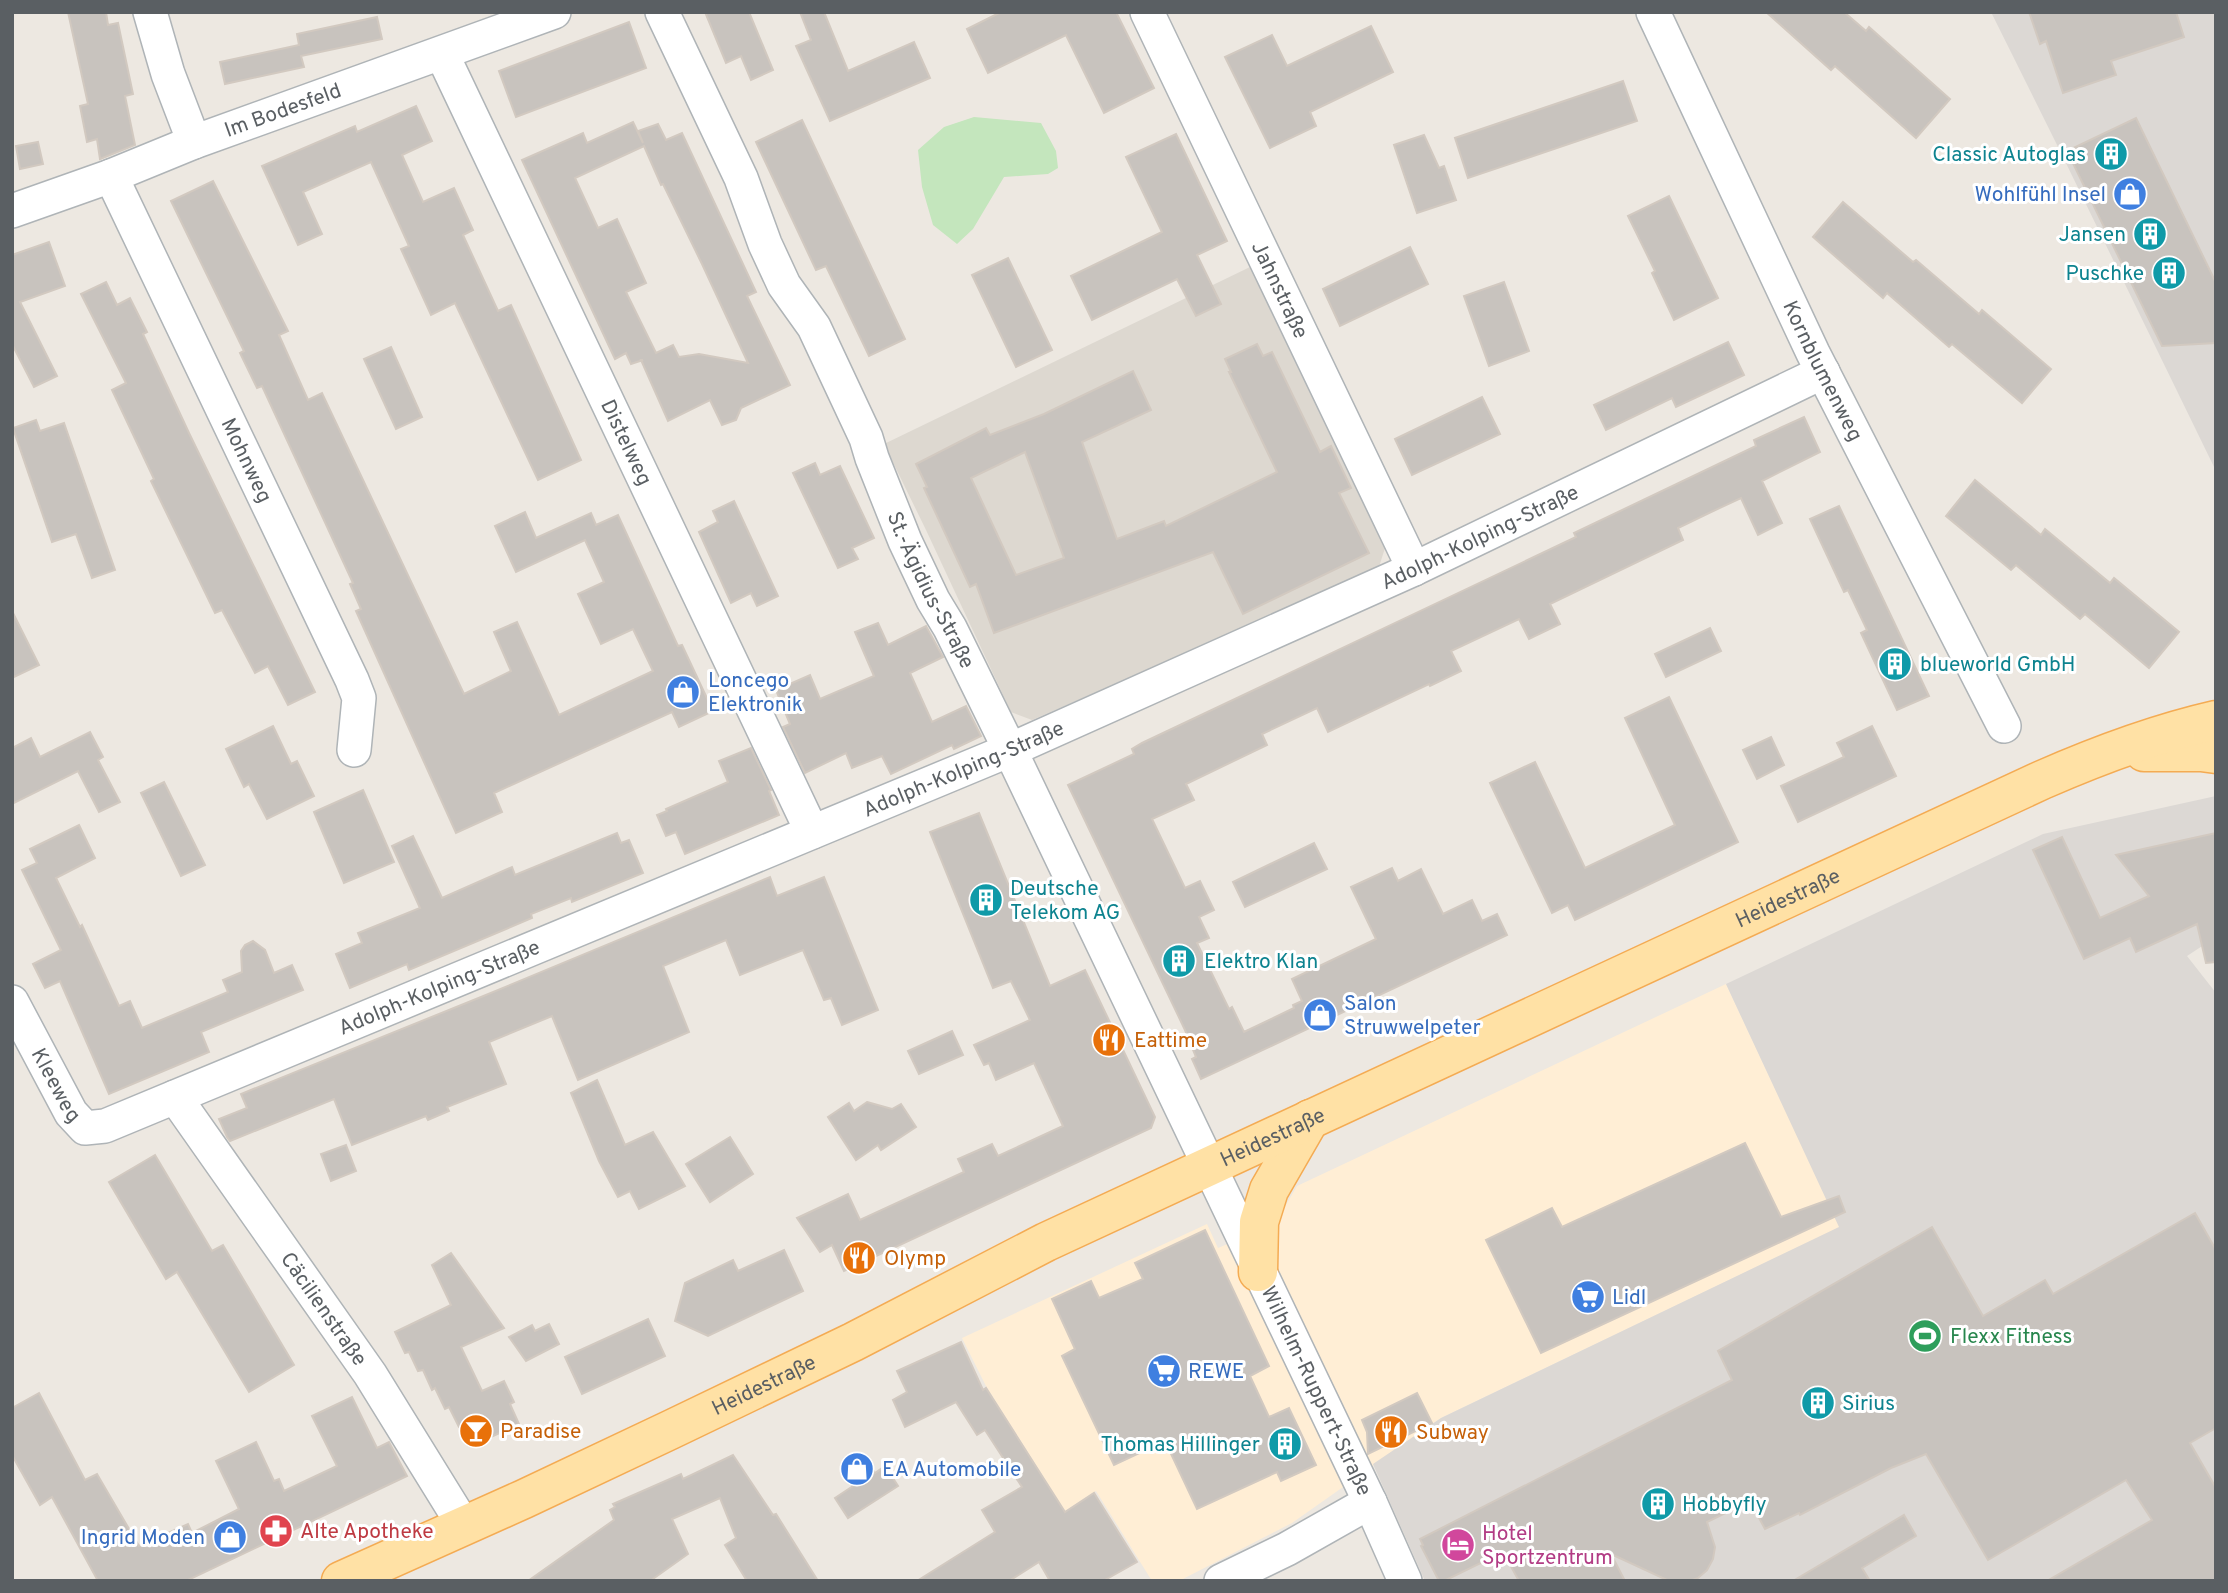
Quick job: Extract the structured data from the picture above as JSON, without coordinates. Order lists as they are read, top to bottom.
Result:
{
  "streets": {
    "main road": ["Heidestraße"],
    "street": [
      "Im Bodesfeld",
      "Jahnstraße",
      "Kornblumenweg",
      "Distelweg",
      "Mohnweg",
      "Adolph-Kolping-Straße",
      "St.-Ägidius-Straße",
      "Kleeweg",
      "Cäcilienstraße",
      "Wilhelm-Ruppert-Straße"
    ]
  },
  "crossings": [
    ["Im Bodesfeld", "Distelweg"],
    ["Im Bodesfeld", "Mohnweg"],
    ["Jahnstraße", "Adolph-Kolping-Straße"],
    ["Kornblumenweg", "Adolph-Kolping-Straße"],
    ["Distelweg", "Adolph-Kolping-Straße"],
    ["Adolph-Kolping-Straße", "St.-Ägidius-Straße"],
    ["Adolph-Kolping-Straße", "Kleeweg"],
    ["Adolph-Kolping-Straße", "Cäcilienstraße"],
    ["St.-Ägidius-Straße", "Heidestraße"],
    ["St.-Ägidius-Straße", "Wilhelm-Ruppert-Straße"],
    ["Heidestraße", "Cäcilienstraße"],
    ["Heidestraße", "Wilhelm-Ruppert-Straße"]
  ],
  "places": {
    "building": [
      "Classic Autoglas",
      "Jansen",
      "Puschke",
      "blueworld GmbH",
      "Deutsche Telekom AG",
      "Elektro Klan",
      "Sirius",
      "Thomas Hillinger",
      "Hobbyfly"
    ],
    "shop": [
      "Wohlfühl Insel",
      "Loncego Elektronik",
      "Salon Struwwelpeter",
      "EA Automobile",
      "Ingrid Moden"
    ],
    "restaurant": ["Eattime", "Olymp", "Subway"],
    "supermarket": ["Lidl", "REWE"],
    "sports": ["Flexx Fitness"],
    "bar": ["Paradise"],
    "pharmacy": ["Alte Apotheke"],
    "hotel": ["Hotel Sportzentrum"]
  }
}
